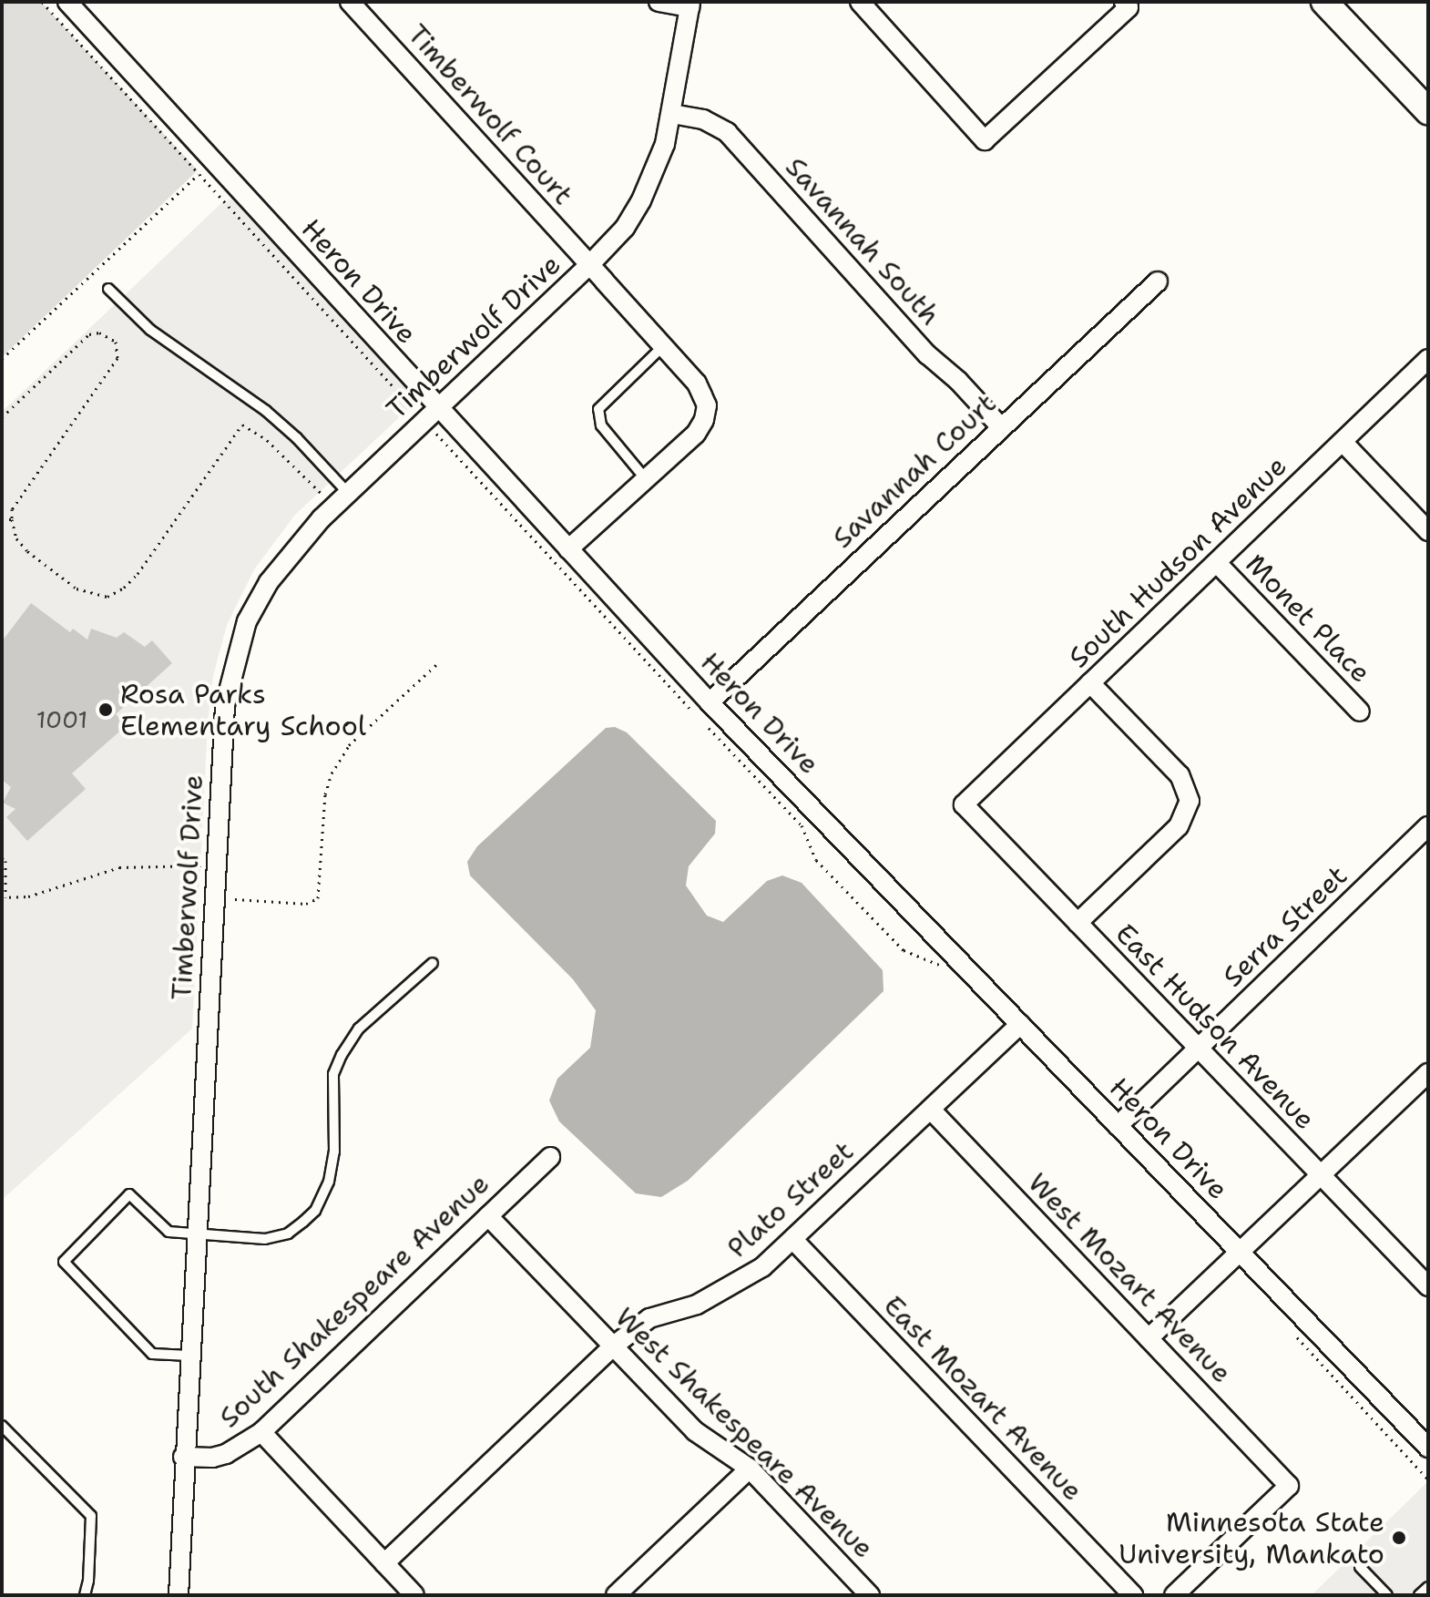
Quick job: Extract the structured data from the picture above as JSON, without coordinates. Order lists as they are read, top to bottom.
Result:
{
  "streets": {
    "street": [
      "Timberwolf Court",
      "Savannah South",
      "Heron Drive",
      "Timberwolf Drive",
      "Savannah Court",
      "South Hudson Avenue",
      "Monet Place",
      "Serra Street",
      "East Hudson Avenue",
      "Plato Street",
      "West Mozart Avenue",
      "South Shakespeare Avenue",
      "East Mozart Avenue",
      "West Shakespeare Avenue"
    ]
  },
  "crossings": [
    ["Timberwolf Court", "Timberwolf Drive"],
    ["Savannah South", "Timberwolf Drive"],
    ["Savannah South", "Savannah Court"],
    ["Heron Drive", "Timberwolf Drive"],
    ["Heron Drive", "Savannah Court"],
    ["Heron Drive", "Serra Street"],
    ["Heron Drive", "Plato Street"],
    ["Timberwolf Drive", "South Shakespeare Avenue"],
    ["South Hudson Avenue", "Monet Place"],
    ["South Hudson Avenue", "East Hudson Avenue"],
    ["Serra Street", "East Hudson Avenue"],
    ["Plato Street", "West Mozart Avenue"],
    ["Plato Street", "East Mozart Avenue"],
    ["Plato Street", "West Shakespeare Avenue"],
    ["South Shakespeare Avenue", "West Shakespeare Avenue"]
  ],
  "places": ["Rosa Parks Elementary School", "Minnesota State University, Mankato"],
  "house_numbers": ["1001"]
}
